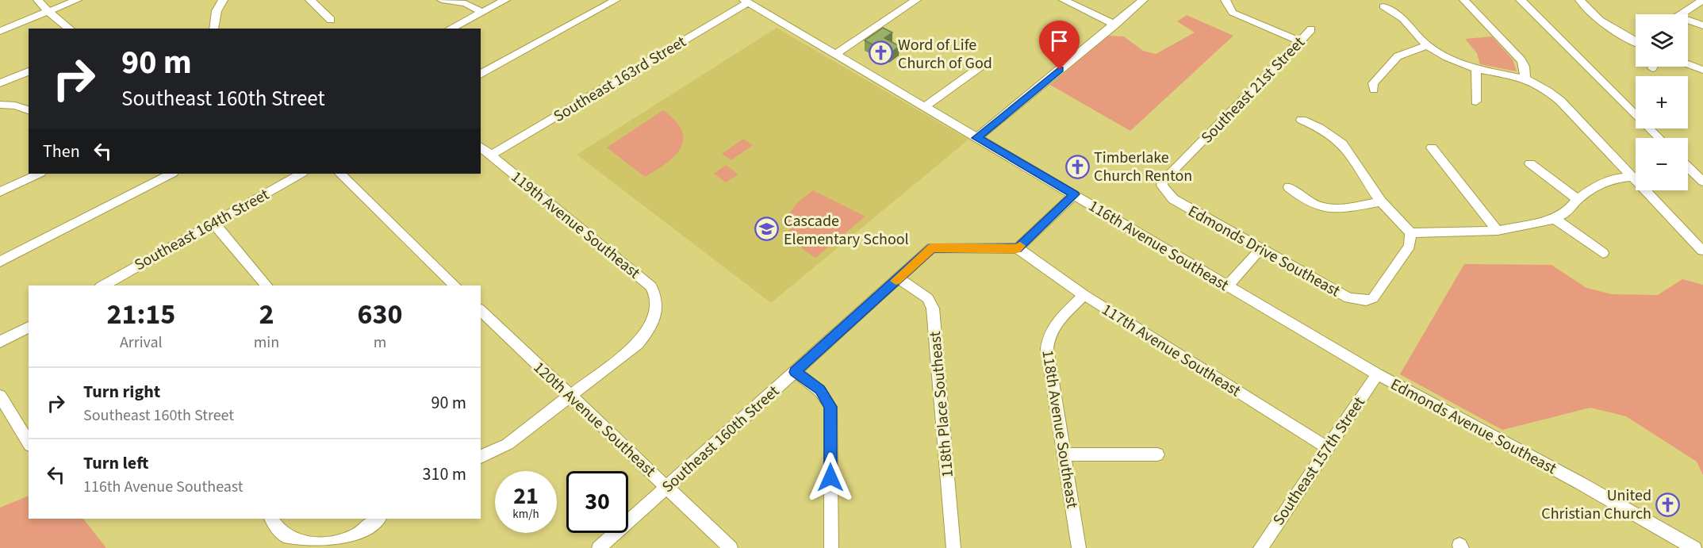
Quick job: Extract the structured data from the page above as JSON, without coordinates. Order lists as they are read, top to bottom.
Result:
{
  "streets": {
    "street": [
      "Southeast 163rd Street",
      "Southeast 21st Street",
      "119th Avenue Southeast",
      "Southeast 164th Street",
      "116th Avenue Southeast",
      "Edmonds Drive Southeast",
      "117th Avenue Southeast",
      "118th Place Southeast",
      "120th Avenue Southeast",
      "Edmonds Avenue Southeast",
      "118th Avenue Southeast",
      "Southeast 160th Street",
      "Southeast 157th Street"
    ]
  },
  "crossings": [
    ["Southeast 163rd Street", "119th Avenue Southeast"],
    ["Southeast 163rd Street", "116th Avenue Southeast"],
    ["Southeast 21st Street", "Edmonds Drive Southeast"],
    ["119th Avenue Southeast", "120th Avenue Southeast"],
    ["116th Avenue Southeast", "Edmonds Avenue Southeast"],
    ["116th Avenue Southeast", "Southeast 157th Street"],
    ["117th Avenue Southeast", "118th Avenue Southeast"],
    ["117th Avenue Southeast", "Southeast 160th Street"],
    ["117th Avenue Southeast", "Southeast 157th Street"],
    ["118th Place Southeast", "Southeast 160th Street"],
    ["120th Avenue Southeast", "Southeast 160th Street"],
    ["Edmonds Avenue Southeast", "Southeast 157th Street"]
  ],
  "places": {
    "church": ["Word of Life Church of God", "Timberlake Church Renton", "United Christian Church"],
    "school or university": ["Cascade Elementary School"]
  },
  "page": {
    "map_buttons": ["+", "−"],
    "turn": ["90 m", "Southeast 160th Street"],
    "then": "Then",
    "eta": [
      "21:15",
      "Arrival",
      "2",
      "min",
      "630",
      "m"
    ],
    "list": [
      {
        "name": "Turn right",
        "note": "Southeast 160th Street",
        "value": "90 m"
      },
      {
        "name": "Turn left",
        "note": "116th Avenue Southeast",
        "value": "310 m"
      }
    ],
    "speed": "21 km/h",
    "limit": "30"
  }
}
